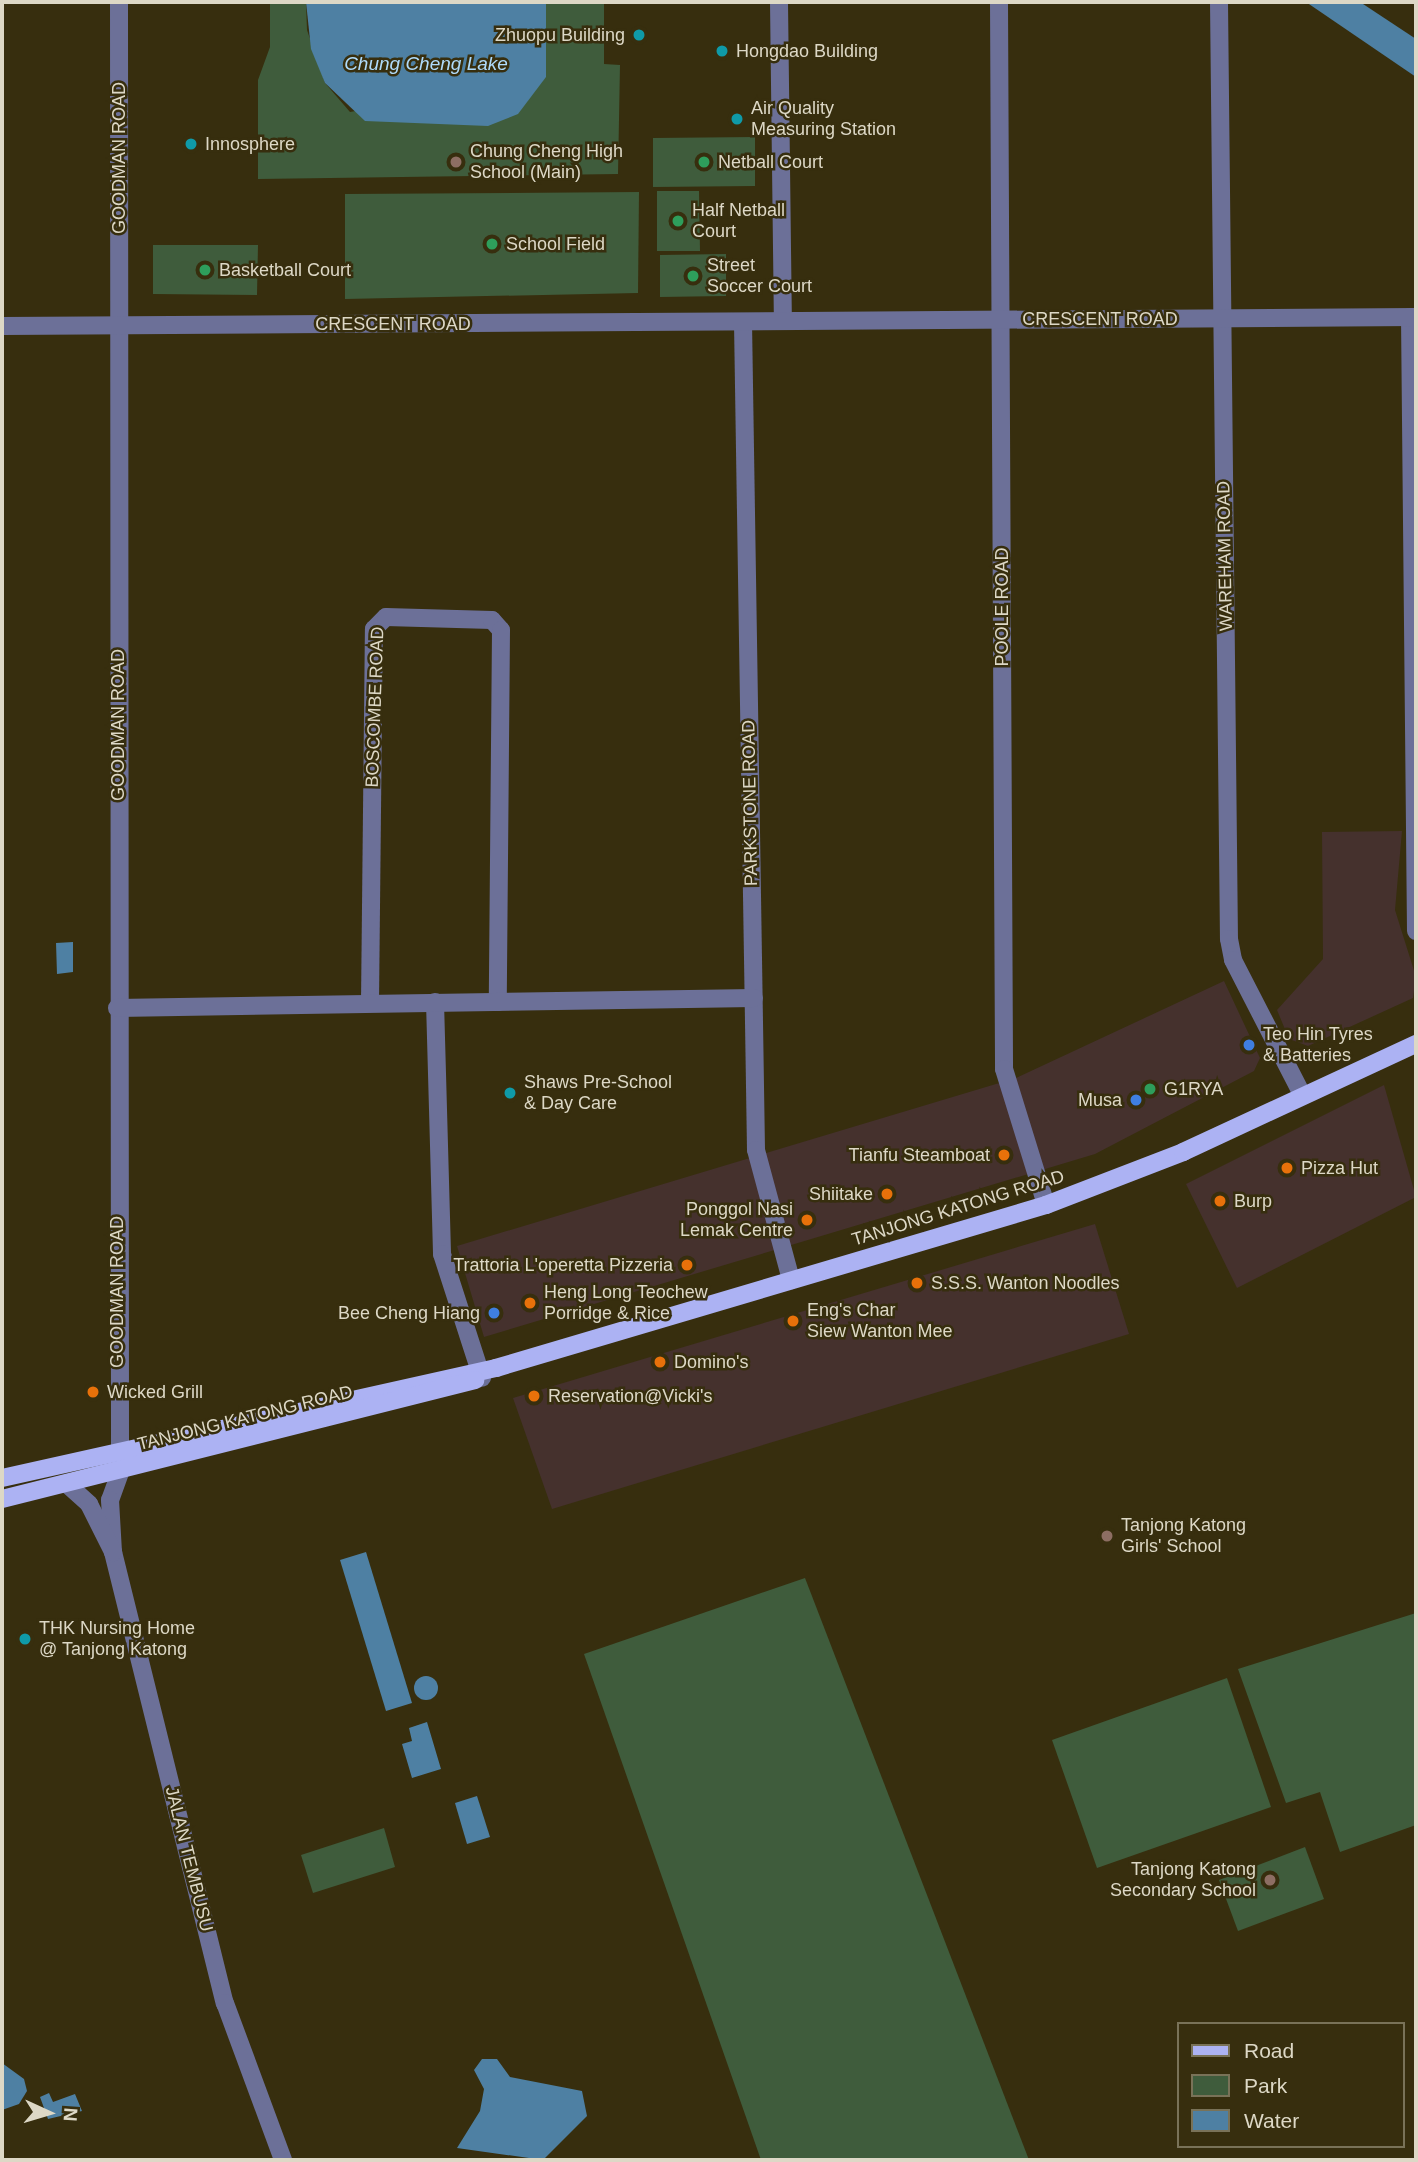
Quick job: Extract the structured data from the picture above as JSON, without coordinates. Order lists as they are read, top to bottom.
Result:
{
  "streets": {
    "main road": ["TANJONG KATONG ROAD"],
    "street": [
      "GOODMAN ROAD",
      "CRESCENT ROAD",
      "WAREHAM ROAD",
      "POOLE ROAD",
      "BOSCOMBE ROAD",
      "PARKSTONE ROAD",
      "JALAN TEMBUSU"
    ]
  },
  "crossings": [
    ["GOODMAN ROAD", "CRESCENT ROAD"],
    ["GOODMAN ROAD", "TANJONG KATONG ROAD"],
    ["CRESCENT ROAD", "WAREHAM ROAD"],
    ["CRESCENT ROAD", "POOLE ROAD"],
    ["CRESCENT ROAD", "PARKSTONE ROAD"],
    ["WAREHAM ROAD", "TANJONG KATONG ROAD"],
    ["POOLE ROAD", "TANJONG KATONG ROAD"],
    ["PARKSTONE ROAD", "TANJONG KATONG ROAD"]
  ],
  "water": ["Chung Cheng Lake"],
  "places": [
    "Zhuopu Building",
    "Hongdao Building",
    "Air Quality Measuring Station",
    "Innosphere",
    "Chung Cheng High School (Main)",
    "Netball Court",
    "Half Netball Court",
    "School Field",
    "Basketball Court",
    "Street Soccer Court",
    "Teo Hin Tyres & Batteries",
    "G1RYA",
    "Shaws Pre-School & Day Care",
    "Musa",
    "Tianfu Steamboat",
    "Pizza Hut",
    "Shiitake",
    "Burp",
    "Ponggol Nasi Lemak Centre",
    "Trattoria L'operetta Pizzeria",
    "S.S.S. Wanton Noodles",
    "Heng Long Teochew Porridge & Rice",
    "Bee Cheng Hiang",
    "Eng's Char Siew Wanton Mee",
    "Domino's",
    "Wicked Grill",
    "Reservation@Vicki's",
    "Tanjong Katong Girls' School",
    "THK Nursing Home @ Tanjong Katong",
    "Tanjong Katong Secondary School"
  ],
  "legend": ["Road", "Park", "Water"],
  "north": "right"
}
